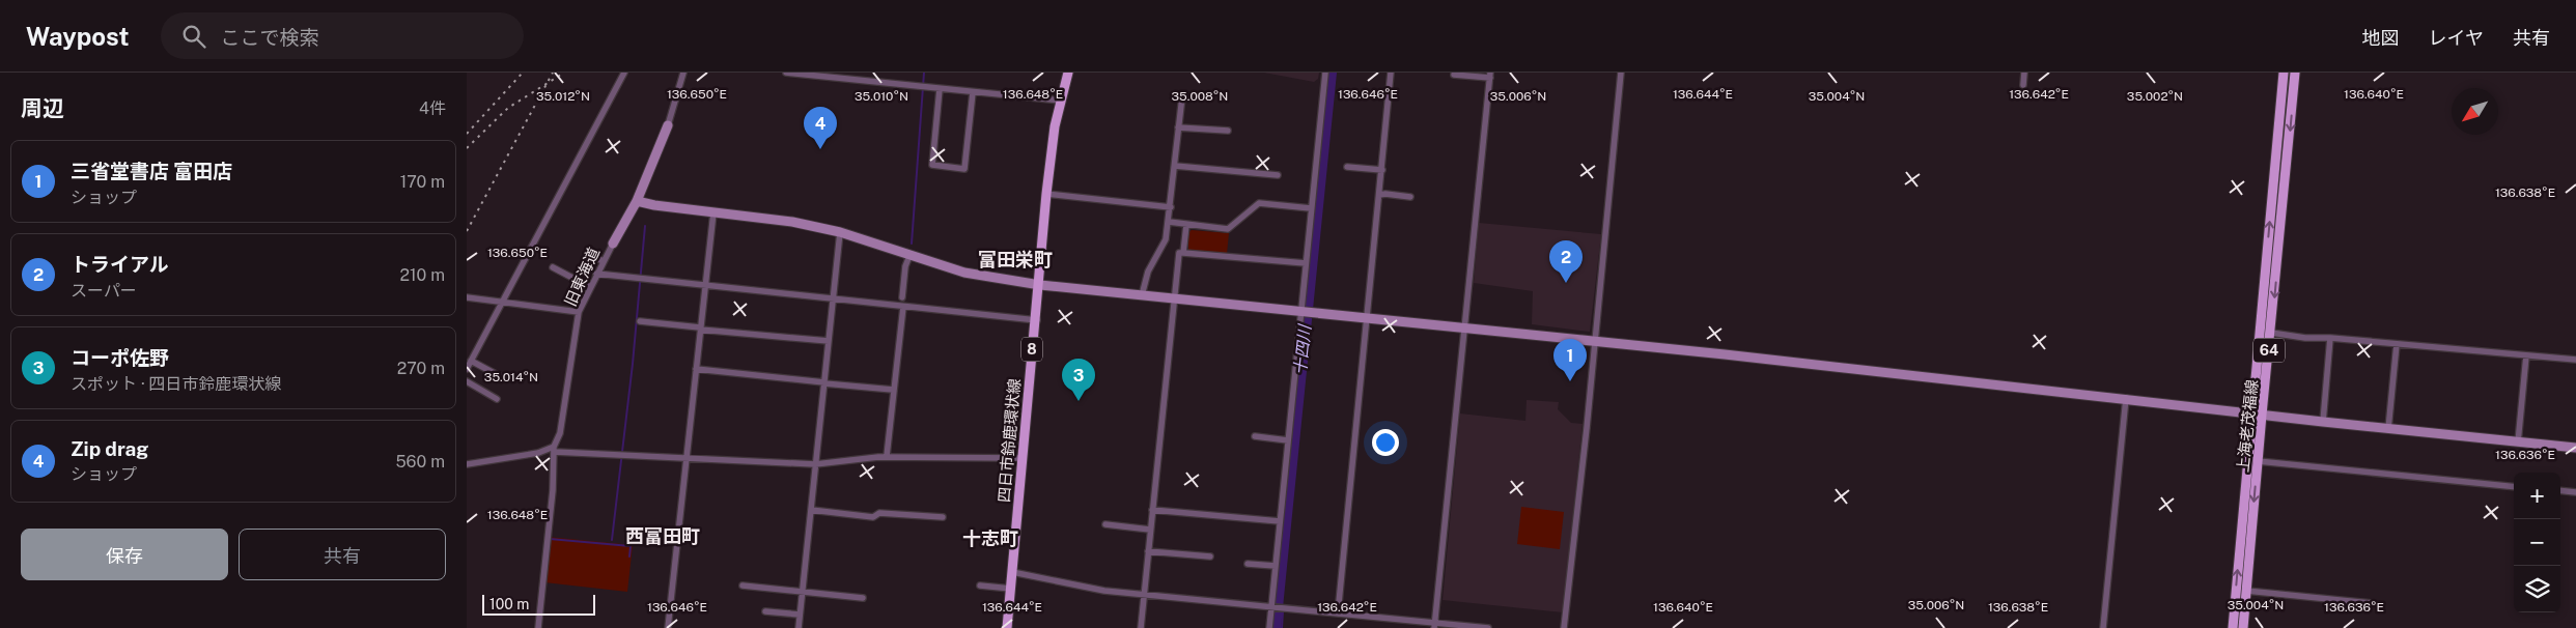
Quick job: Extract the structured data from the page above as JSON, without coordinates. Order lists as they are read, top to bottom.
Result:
{
  "streets": {
    "main road": [
      "8",
      "64",
      "上海老茂福線",
      "四日市鈴鹿環状線"
    ],
    "street": ["旧東海道"]
  },
  "districts": ["富田栄町", "西富田町", "十志町"],
  "water": ["十四川"],
  "scale_bar": "100 m",
  "north": "bottom left",
  "page": {
    "header": "Waypost",
    "search": "ここで検索",
    "nav": ["地図", "レイヤ", "共有"],
    "heading": ["周辺", "4件"],
    "pins": [
      "4",
      "2",
      "1",
      "3"
    ],
    "list": [
      {
        "mark": "1",
        "name": "三省堂書店 富田店",
        "note": "ショップ",
        "value": "170 m"
      },
      {
        "mark": "2",
        "name": "トライアル",
        "note": "スーパー",
        "value": "210 m"
      },
      {
        "mark": "3",
        "name": "コーポ佐野",
        "note": "スポット · 四日市鈴鹿環状線",
        "value": "270 m"
      },
      {
        "mark": "4",
        "name": "Zip drag",
        "note": "ショップ",
        "value": "560 m"
      }
    ],
    "map_buttons": ["+", "−"],
    "buttons": ["保存", "共有"],
    "scale": "100 m"
  },
  "coordinates": [
    "136.650°E",
    "136.648°E",
    "136.646°E",
    "136.644°E",
    "136.642°E",
    "136.640°E",
    "35.012°N",
    "35.010°N",
    "35.008°N",
    "35.006°N",
    "35.004°N",
    "35.002°N",
    "136.638°E",
    "35.014°N",
    "136.636°E"
  ]
}
